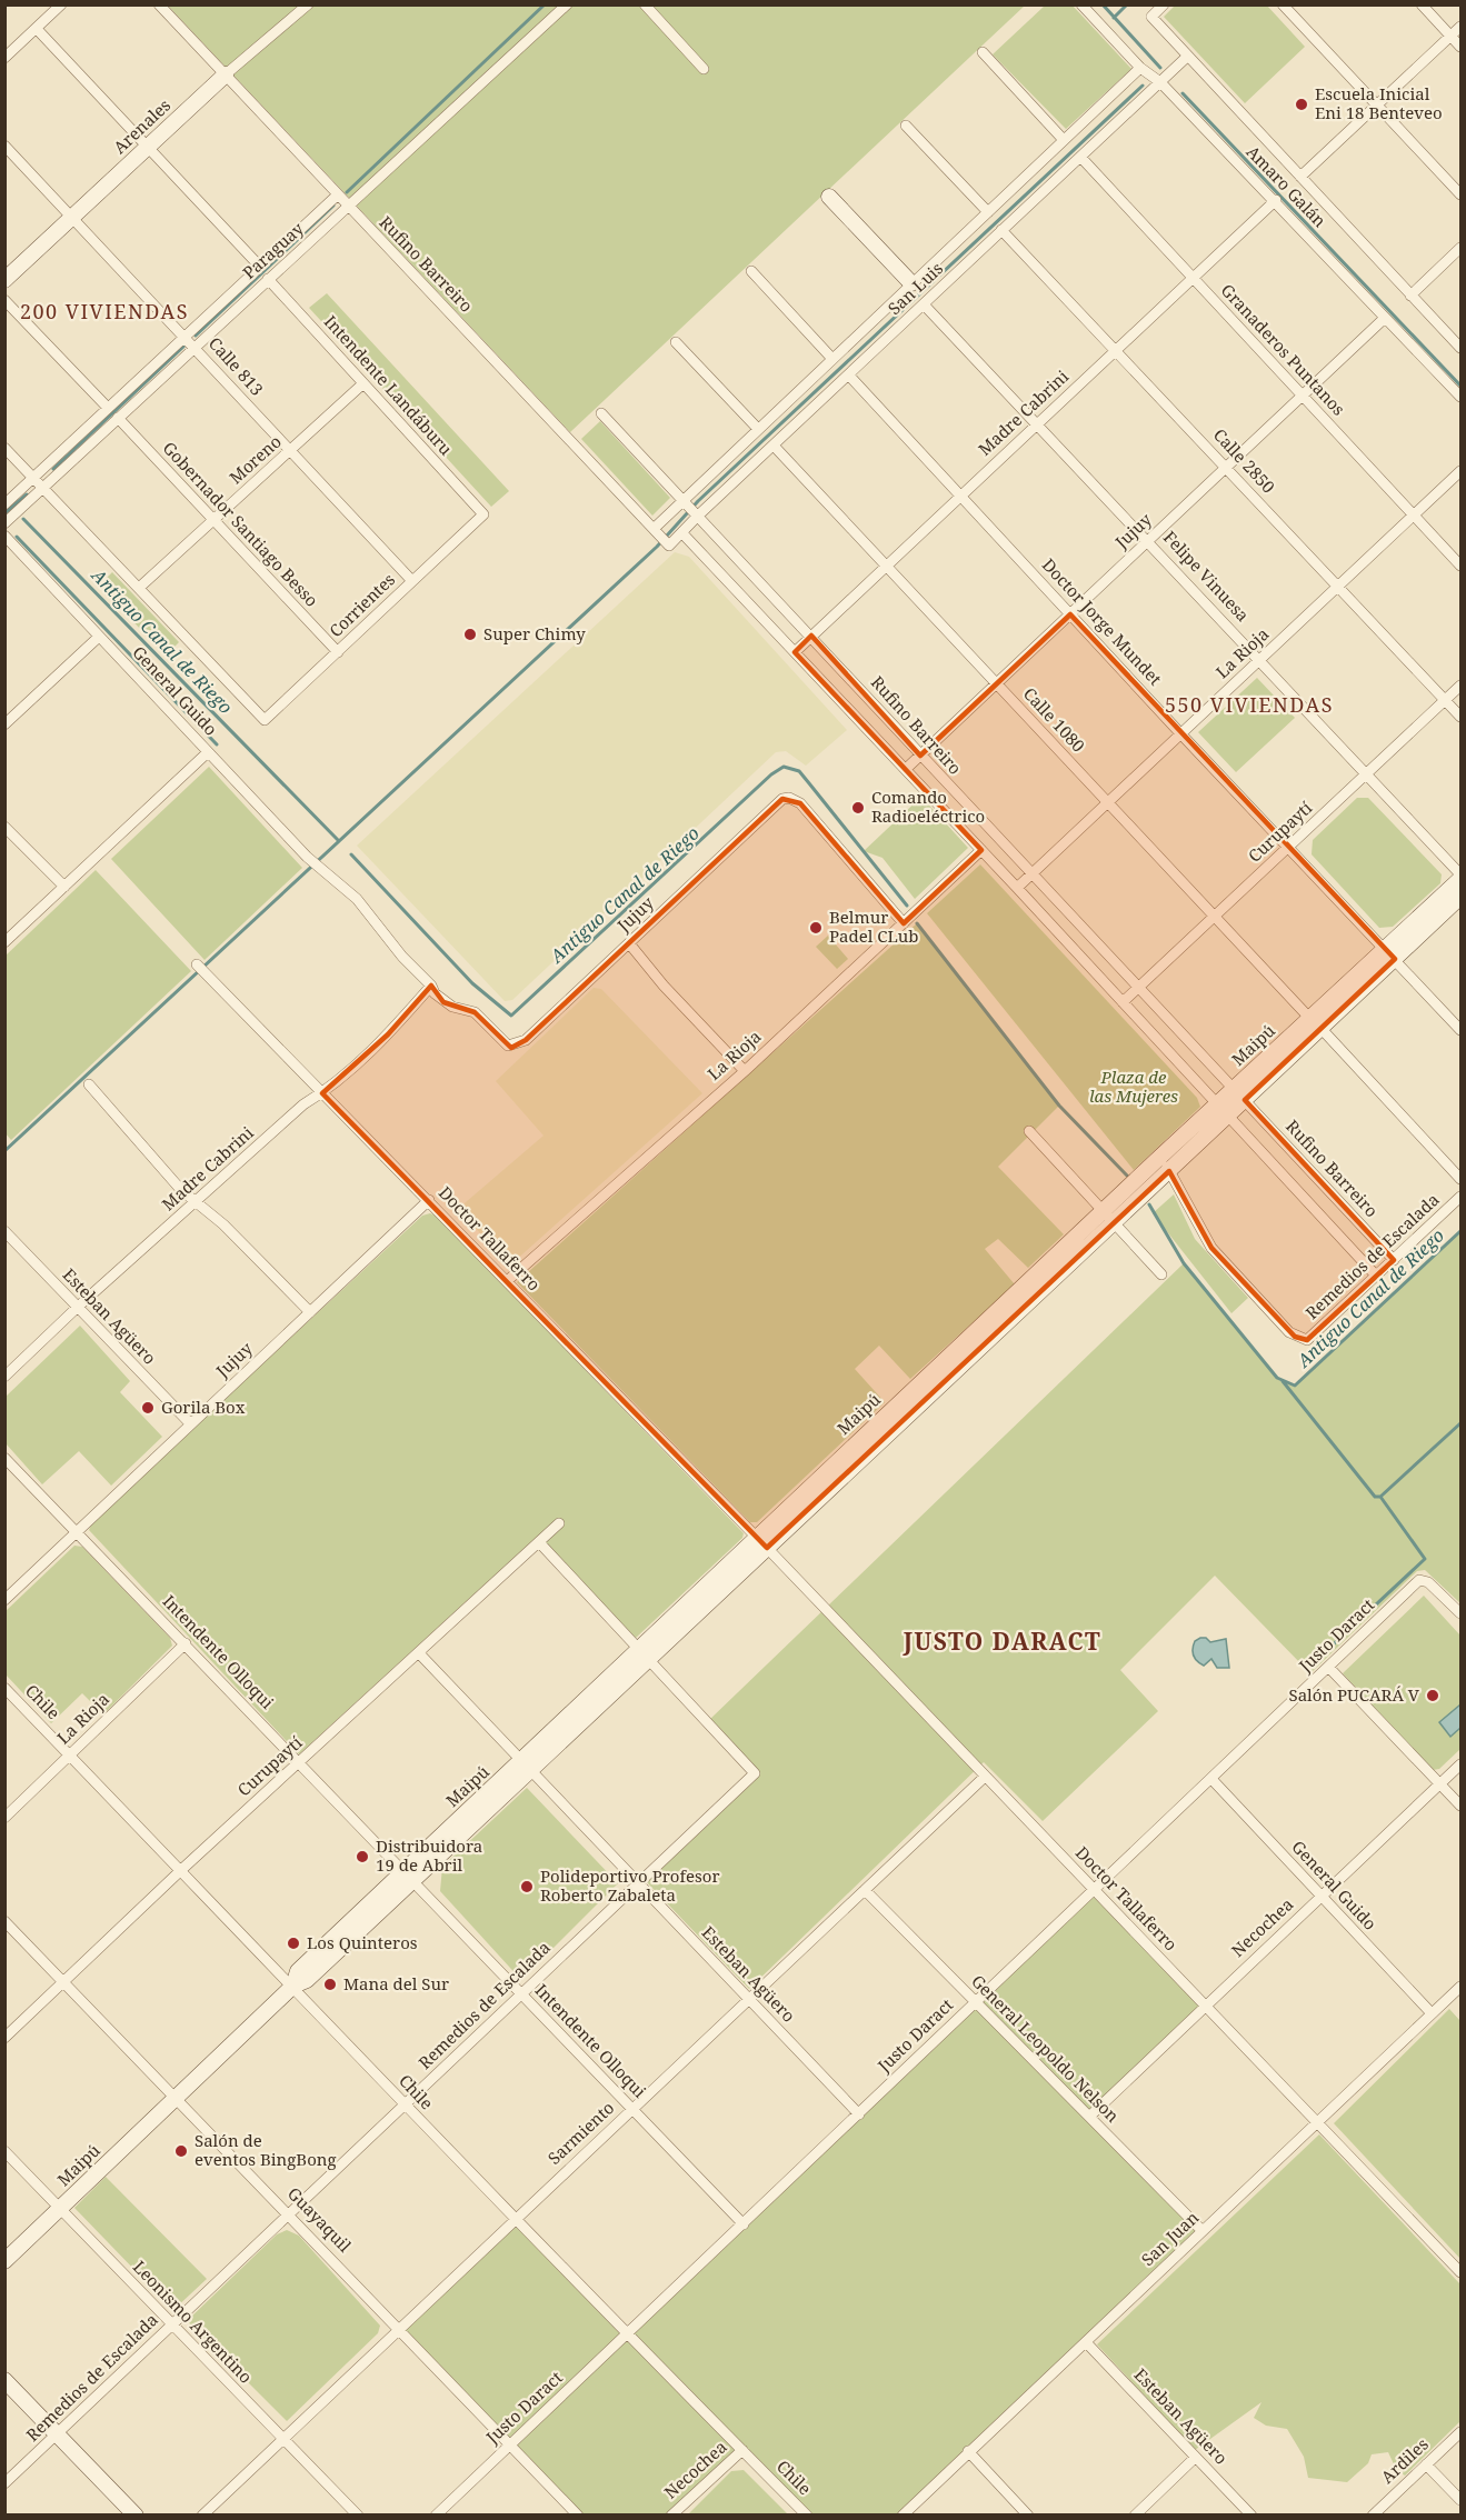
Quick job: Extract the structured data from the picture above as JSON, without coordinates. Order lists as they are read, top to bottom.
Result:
{
  "streets": {
    "street": [
      "Arenales",
      "Amaro Galán",
      "Paraguay",
      "Rufino Barreiro",
      "San Luis",
      "Granaderos Puntanos",
      "Calle 813",
      "Intendente Landáburu",
      "Madre Cabrini",
      "Moreno",
      "Calle 2850",
      "Gobernador Santiago Besso",
      "Jujuy",
      "Felipe Vinuesa",
      "Corrientes",
      "Doctor Jorge Mundet",
      "La Rioja",
      "General Guido",
      "Calle 1080",
      "Curupaytí",
      "Maipú",
      "Doctor Tallaferro",
      "Remedios de Escalada",
      "Esteban Agüero",
      "Justo Daract",
      "Intendente Olloqui",
      "Chile",
      "Necochea",
      "General Leopoldo Nelson",
      "Sarmiento",
      "Guayaquil",
      "San Juan",
      "Leonismo Argentino",
      "Ardiles"
    ]
  },
  "crossings": [
    ["Arenales", "Rufino Barreiro"],
    ["Arenales", "Calle 813"],
    ["Amaro Galán", "San Luis"],
    ["Amaro Galán", "Madre Cabrini"],
    ["Amaro Galán", "Jujuy"],
    ["Paraguay", "Rufino Barreiro"],
    ["Paraguay", "Calle 813"],
    ["Paraguay", "Intendente Landáburu"],
    ["Paraguay", "Gobernador Santiago Besso"],
    ["Rufino Barreiro", "San Luis"],
    ["Rufino Barreiro", "Madre Cabrini"],
    ["Rufino Barreiro", "Jujuy"],
    ["Rufino Barreiro", "La Rioja"],
    ["Rufino Barreiro", "Curupaytí"],
    ["Rufino Barreiro", "Maipú"],
    ["Rufino Barreiro", "Remedios de Escalada"],
    ["San Luis", "Granaderos Puntanos"],
    ["San Luis", "Calle 2850"],
    ["San Luis", "Felipe Vinuesa"],
    ["San Luis", "Doctor Jorge Mundet"],
    ["San Luis", "Calle 1080"],
    ["Granaderos Puntanos", "Madre Cabrini"],
    ["Granaderos Puntanos", "Jujuy"],
    ["Granaderos Puntanos", "La Rioja"],
    ["Calle 813", "Moreno"],
    ["Calle 813", "Corrientes"],
    ["Intendente Landáburu", "Moreno"],
    ["Intendente Landáburu", "Corrientes"],
    ["Madre Cabrini", "Calle 2850"],
    ["Madre Cabrini", "Felipe Vinuesa"],
    ["Madre Cabrini", "Doctor Jorge Mundet"],
    ["Madre Cabrini", "General Guido"],
    ["Madre Cabrini", "Calle 1080"],
    ["Madre Cabrini", "Doctor Tallaferro"],
    ["Madre Cabrini", "Esteban Agüero"],
    ["Moreno", "Gobernador Santiago Besso"],
    ["Moreno", "Corrientes"],
    ["Calle 2850", "Jujuy"],
    ["Calle 2850", "La Rioja"],
    ["Calle 2850", "Curupaytí"],
    ["Gobernador Santiago Besso", "Corrientes"],
    ["Jujuy", "Felipe Vinuesa"],
    ["Jujuy", "Doctor Jorge Mundet"],
    ["Jujuy", "La Rioja"],
    ["Jujuy", "General Guido"],
    ["Jujuy", "Calle 1080"],
    ["Jujuy", "Doctor Tallaferro"],
    ["Jujuy", "Esteban Agüero"],
    ["Jujuy", "Intendente Olloqui"],
    ["Felipe Vinuesa", "La Rioja"],
    ["Felipe Vinuesa", "Curupaytí"],
    ["Felipe Vinuesa", "Maipú"],
    ["Doctor Jorge Mundet", "La Rioja"],
    ["Doctor Jorge Mundet", "Curupaytí"],
    ["Doctor Jorge Mundet", "Maipú"],
    ["La Rioja", "Calle 1080"],
    ["La Rioja", "Doctor Tallaferro"],
    ["La Rioja", "Intendente Olloqui"],
    ["La Rioja", "Chile"],
    ["General Guido", "Justo Daract"],
    ["General Guido", "Necochea"],
    ["General Guido", "San Juan"],
    ["Calle 1080", "Curupaytí"],
    ["Calle 1080", "Maipú"],
    ["Curupaytí", "Esteban Agüero"],
    ["Curupaytí", "Intendente Olloqui"],
    ["Curupaytí", "Chile"],
    ["Curupaytí", "Guayaquil"],
    ["Maipú", "Doctor Tallaferro"],
    ["Maipú", "Remedios de Escalada"],
    ["Maipú", "Esteban Agüero"],
    ["Maipú", "Intendente Olloqui"],
    ["Maipú", "Chile"],
    ["Maipú", "Guayaquil"],
    ["Maipú", "Leonismo Argentino"],
    ["Doctor Tallaferro", "Justo Daract"],
    ["Doctor Tallaferro", "Necochea"],
    ["Doctor Tallaferro", "Sarmiento"],
    ["Doctor Tallaferro", "San Juan"],
    ["Remedios de Escalada", "Esteban Agüero"],
    ["Remedios de Escalada", "Intendente Olloqui"],
    ["Remedios de Escalada", "Chile"],
    ["Remedios de Escalada", "Guayaquil"],
    ["Remedios de Escalada", "Leonismo Argentino"],
    ["Esteban Agüero", "Justo Daract"],
    ["Esteban Agüero", "Sarmiento"],
    ["Esteban Agüero", "San Juan"],
    ["Justo Daract", "Intendente Olloqui"],
    ["Justo Daract", "Chile"],
    ["Justo Daract", "General Leopoldo Nelson"],
    ["Justo Daract", "Guayaquil"],
    ["Intendente Olloqui", "Sarmiento"],
    ["Chile", "Necochea"],
    ["Chile", "Sarmiento"],
    ["Necochea", "General Leopoldo Nelson"],
    ["General Leopoldo Nelson", "Sarmiento"],
    ["General Leopoldo Nelson", "San Juan"],
    ["Sarmiento", "Guayaquil"],
    ["Sarmiento", "Leonismo Argentino"]
  ],
  "districts": ["200 VIVIENDAS", "550 VIVIENDAS", "JUSTO DARACT"],
  "water": ["Antiguo Canal de Riego"],
  "parks": ["Plaza de las Mujeres"],
  "places": [
    "Escuela Inicial Eni 18 Benteveo",
    "Super Chimy",
    "Comando Radioeléctrico",
    "Belmur Padel CLub",
    "Gorila Box",
    "Salón PUCARÁ V",
    "Distribuidora 19 de Abril",
    "Polideportivo Profesor Roberto Zabaleta",
    "Los Quinteros",
    "Mana del Sur",
    "Salón de eventos BingBong"
  ]
}
